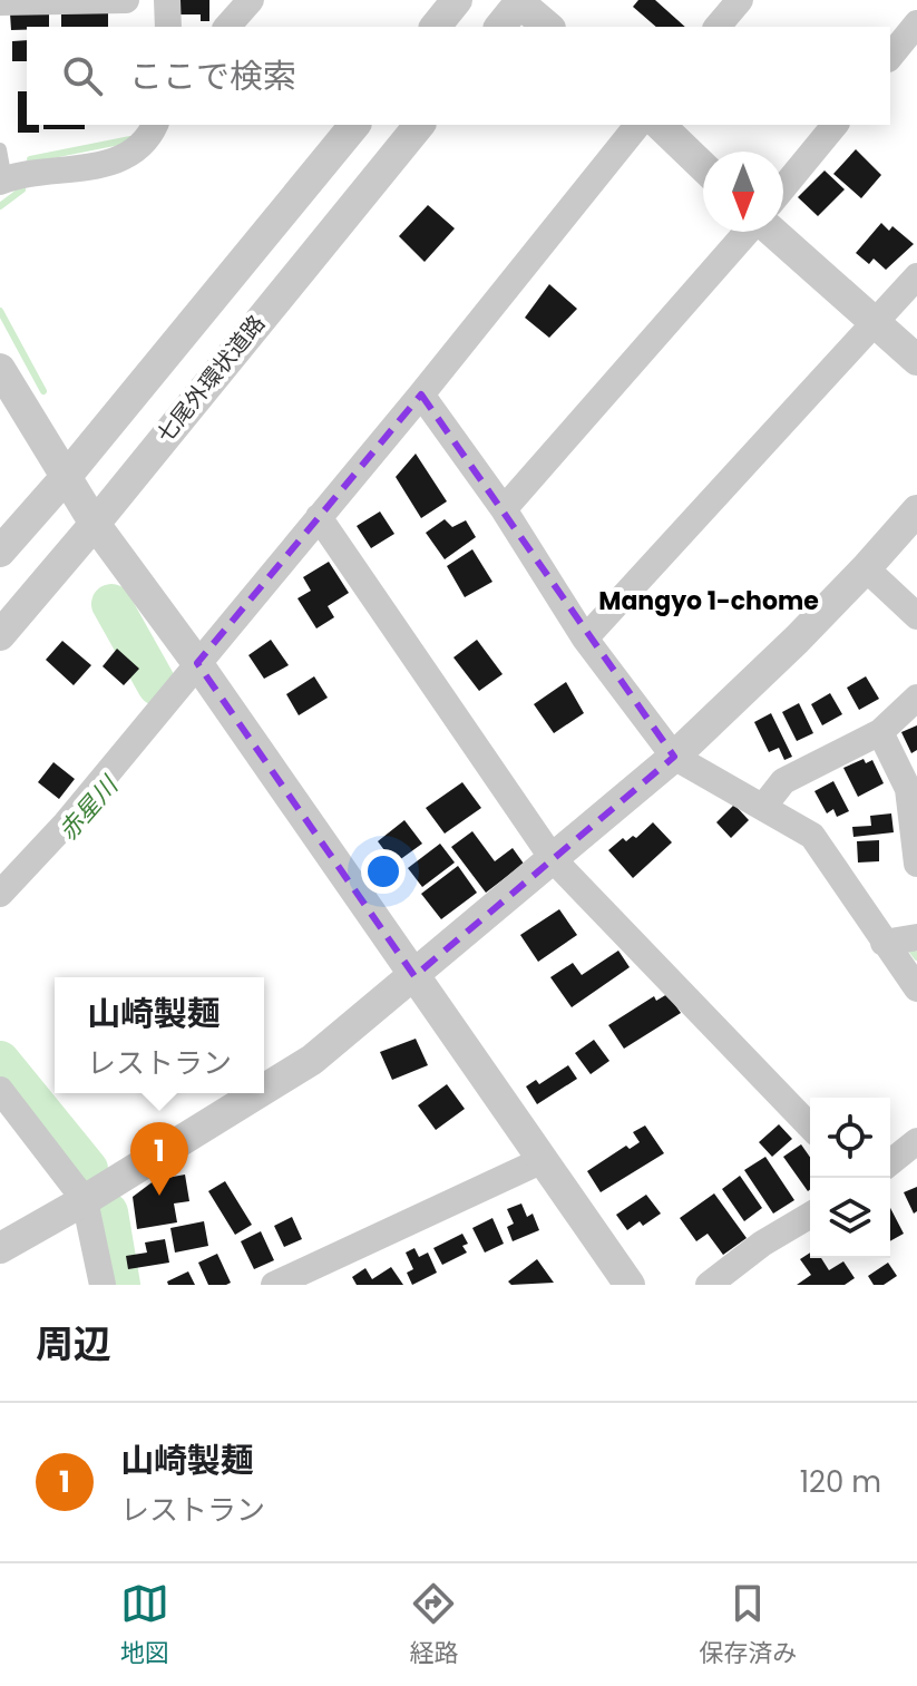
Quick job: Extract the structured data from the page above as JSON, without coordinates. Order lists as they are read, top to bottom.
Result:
{
  "streets": {
    "street": ["七尾外環状道路"]
  },
  "districts": ["Mangyo 1-chome"],
  "water": ["赤星川"],
  "north": "bottom",
  "page": {
    "search": "ここで検索",
    "popup": ["山崎製麺", "レストラン"],
    "pins": "1",
    "heading": "周辺",
    "list": [
      {
        "mark": "1",
        "name": "山崎製麺",
        "note": "レストラン",
        "value": "120 m"
      }
    ],
    "nav": ["地図", "経路", "保存済み"]
  }
}
